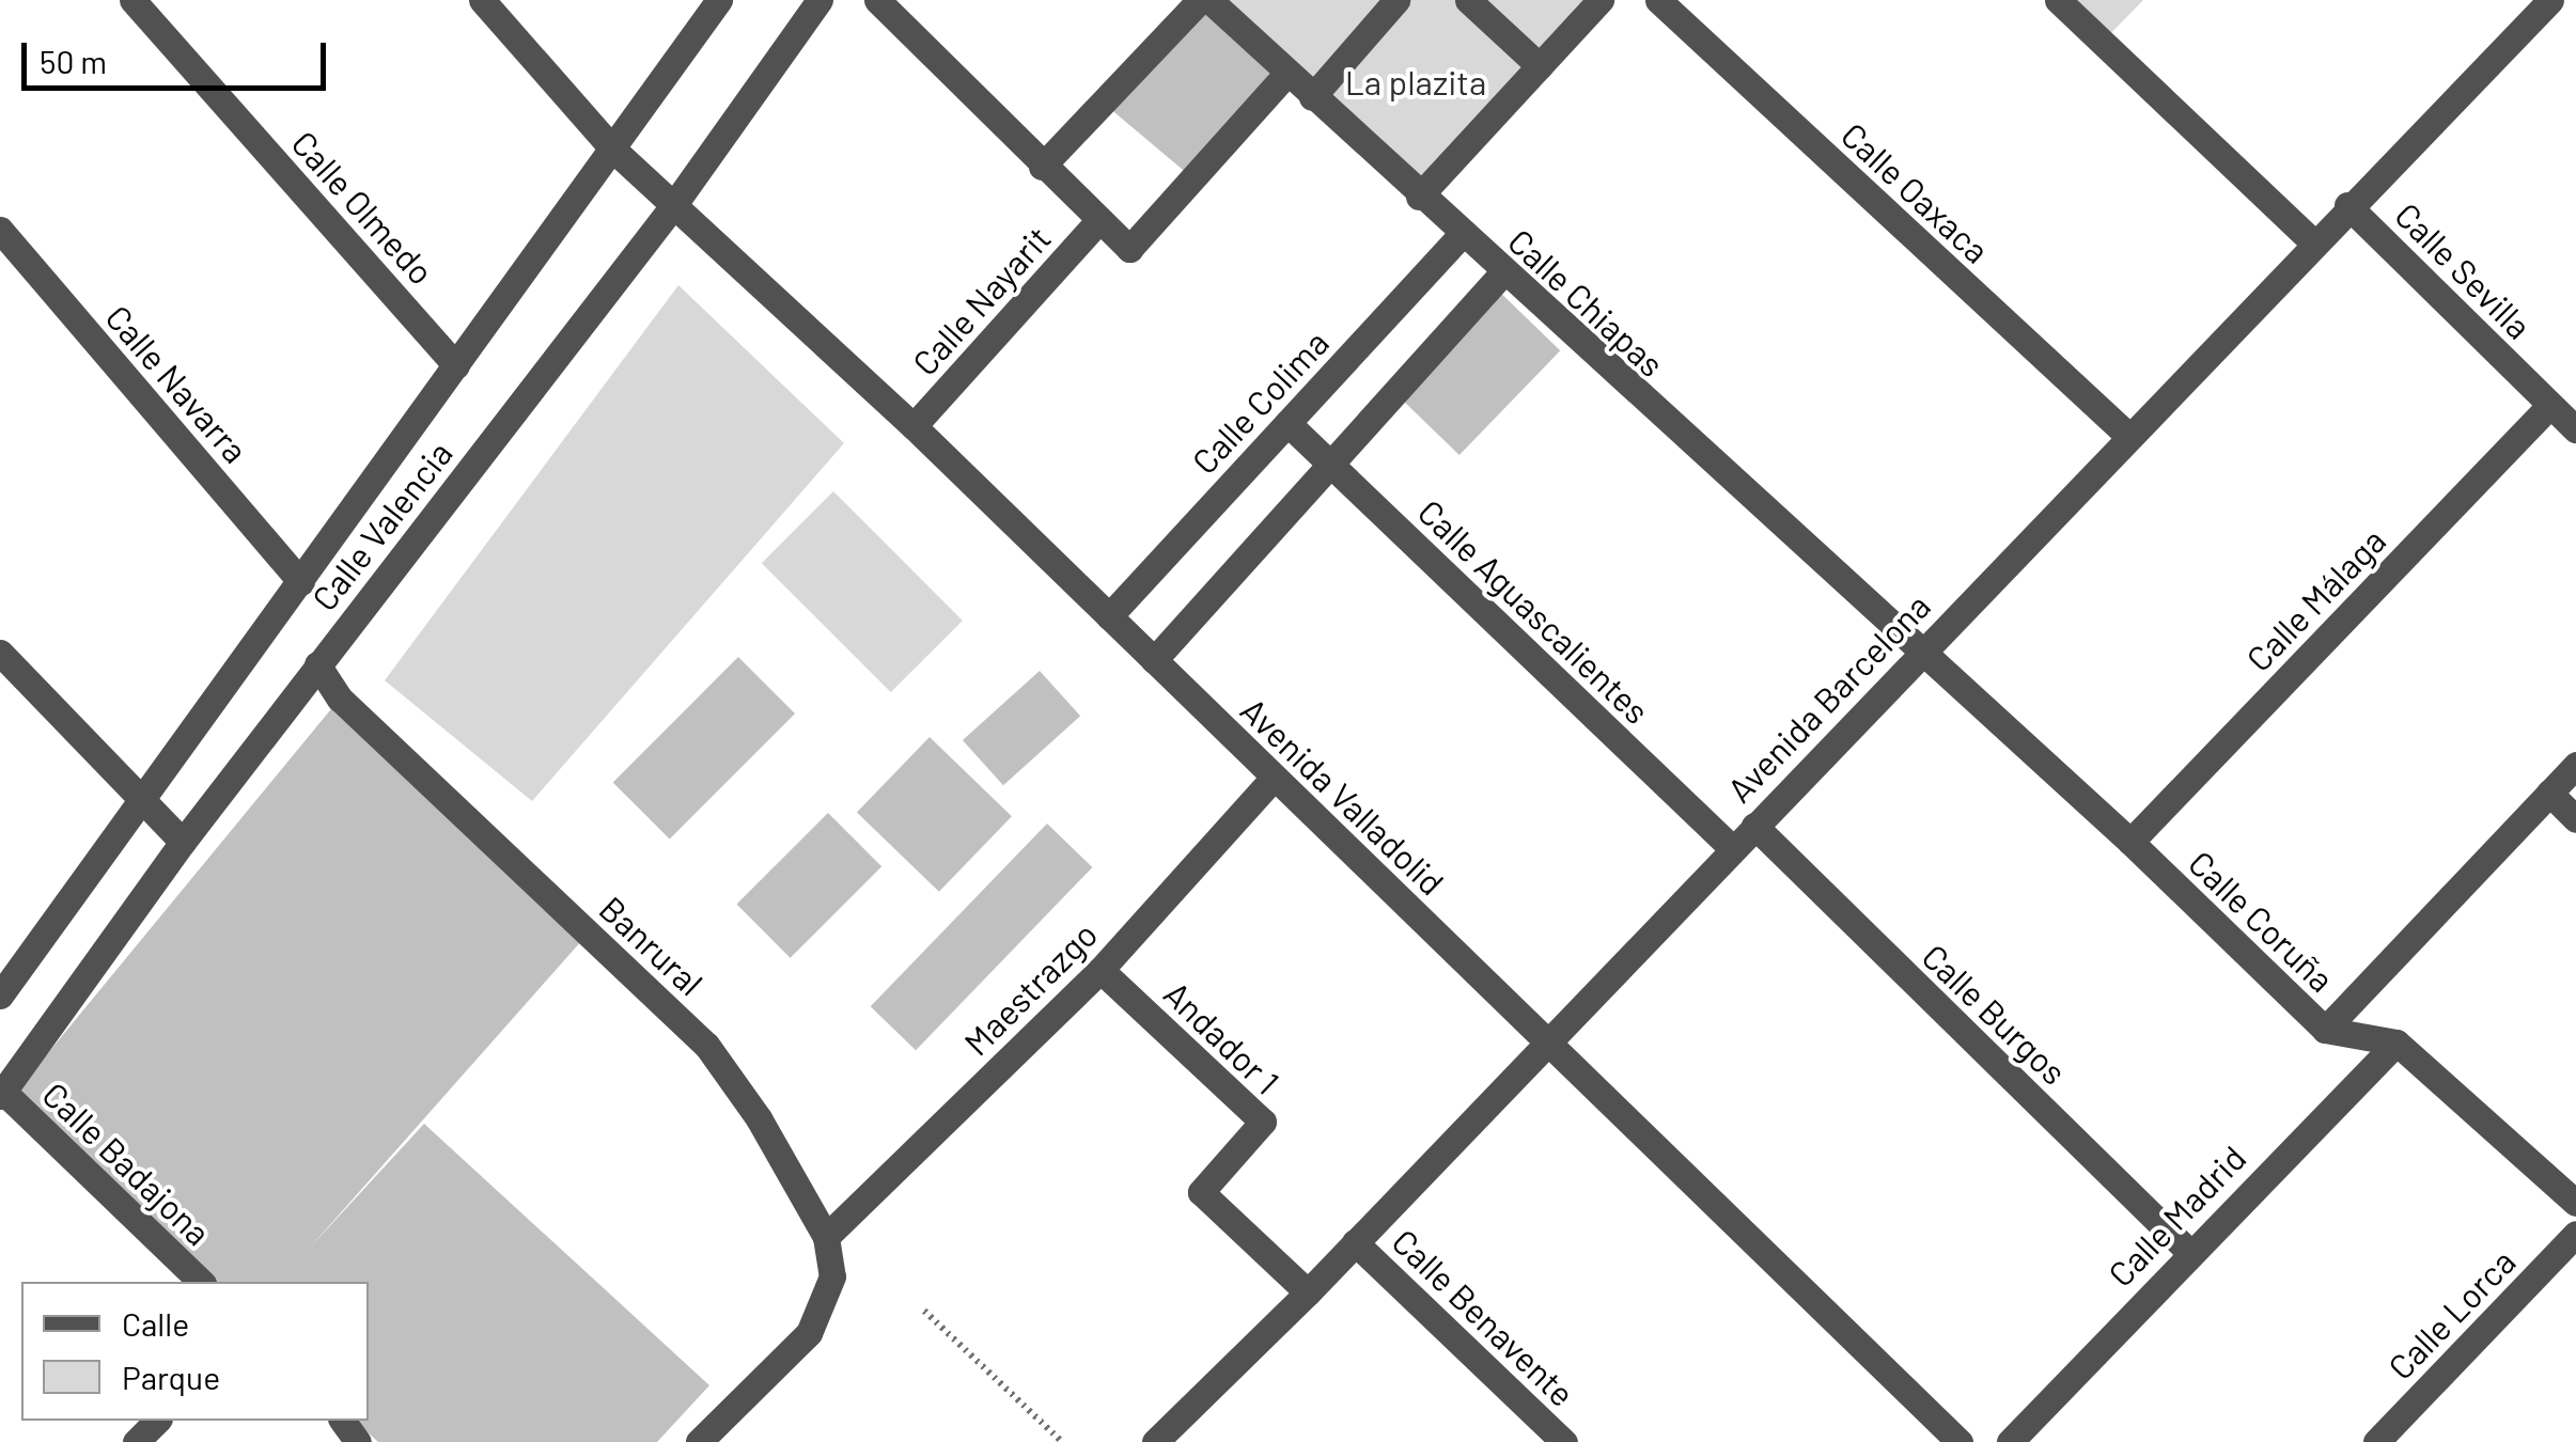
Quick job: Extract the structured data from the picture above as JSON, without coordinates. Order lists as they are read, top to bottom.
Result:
{
  "streets": {
    "street": [
      "Calle Oaxaca",
      "Calle Olmedo",
      "Calle Sevilla",
      "Calle Nayarit",
      "Calle Chiapas",
      "Calle Navarra",
      "Calle Colima",
      "Calle Valencia",
      "Calle Málaga",
      "Calle Aguascalientes",
      "Avenida Barcelona",
      "Avenida Valladolid",
      "Calle Coruña",
      "Banrural",
      "Maestrazgo",
      "Calle Burgos",
      "Andador 1",
      "Calle Badajona",
      "Calle Madrid",
      "Calle Lorca",
      "Calle Benavente"
    ]
  },
  "crossings": [
    ["Calle Oaxaca", "Avenida Barcelona"],
    ["Calle Olmedo", "Calle Valencia"],
    ["Calle Sevilla", "Calle Málaga"],
    ["Calle Sevilla", "Avenida Barcelona"],
    ["Calle Nayarit", "Avenida Valladolid"],
    ["Calle Chiapas", "Calle Colima"],
    ["Calle Chiapas", "Avenida Barcelona"],
    ["Calle Chiapas", "Calle Coruña"],
    ["Calle Navarra", "Calle Valencia"],
    ["Calle Colima", "Calle Aguascalientes"],
    ["Calle Colima", "Avenida Valladolid"],
    ["Calle Valencia", "Avenida Valladolid"],
    ["Calle Valencia", "Banrural"],
    ["Calle Valencia", "Calle Badajona"],
    ["Calle Málaga", "Calle Coruña"],
    ["Calle Aguascalientes", "Avenida Barcelona"],
    ["Avenida Barcelona", "Avenida Valladolid"],
    ["Avenida Barcelona", "Calle Coruña"],
    ["Avenida Barcelona", "Calle Burgos"],
    ["Avenida Barcelona", "Andador 1"],
    ["Avenida Barcelona", "Calle Benavente"],
    ["Avenida Valladolid", "Maestrazgo"],
    ["Calle Coruña", "Calle Madrid"],
    ["Banrural", "Maestrazgo"],
    ["Maestrazgo", "Andador 1"],
    ["Calle Burgos", "Calle Madrid"]
  ],
  "parks": ["La plazita"],
  "legend": ["Calle", "Parque"],
  "scale_bar": "50 m"
}
